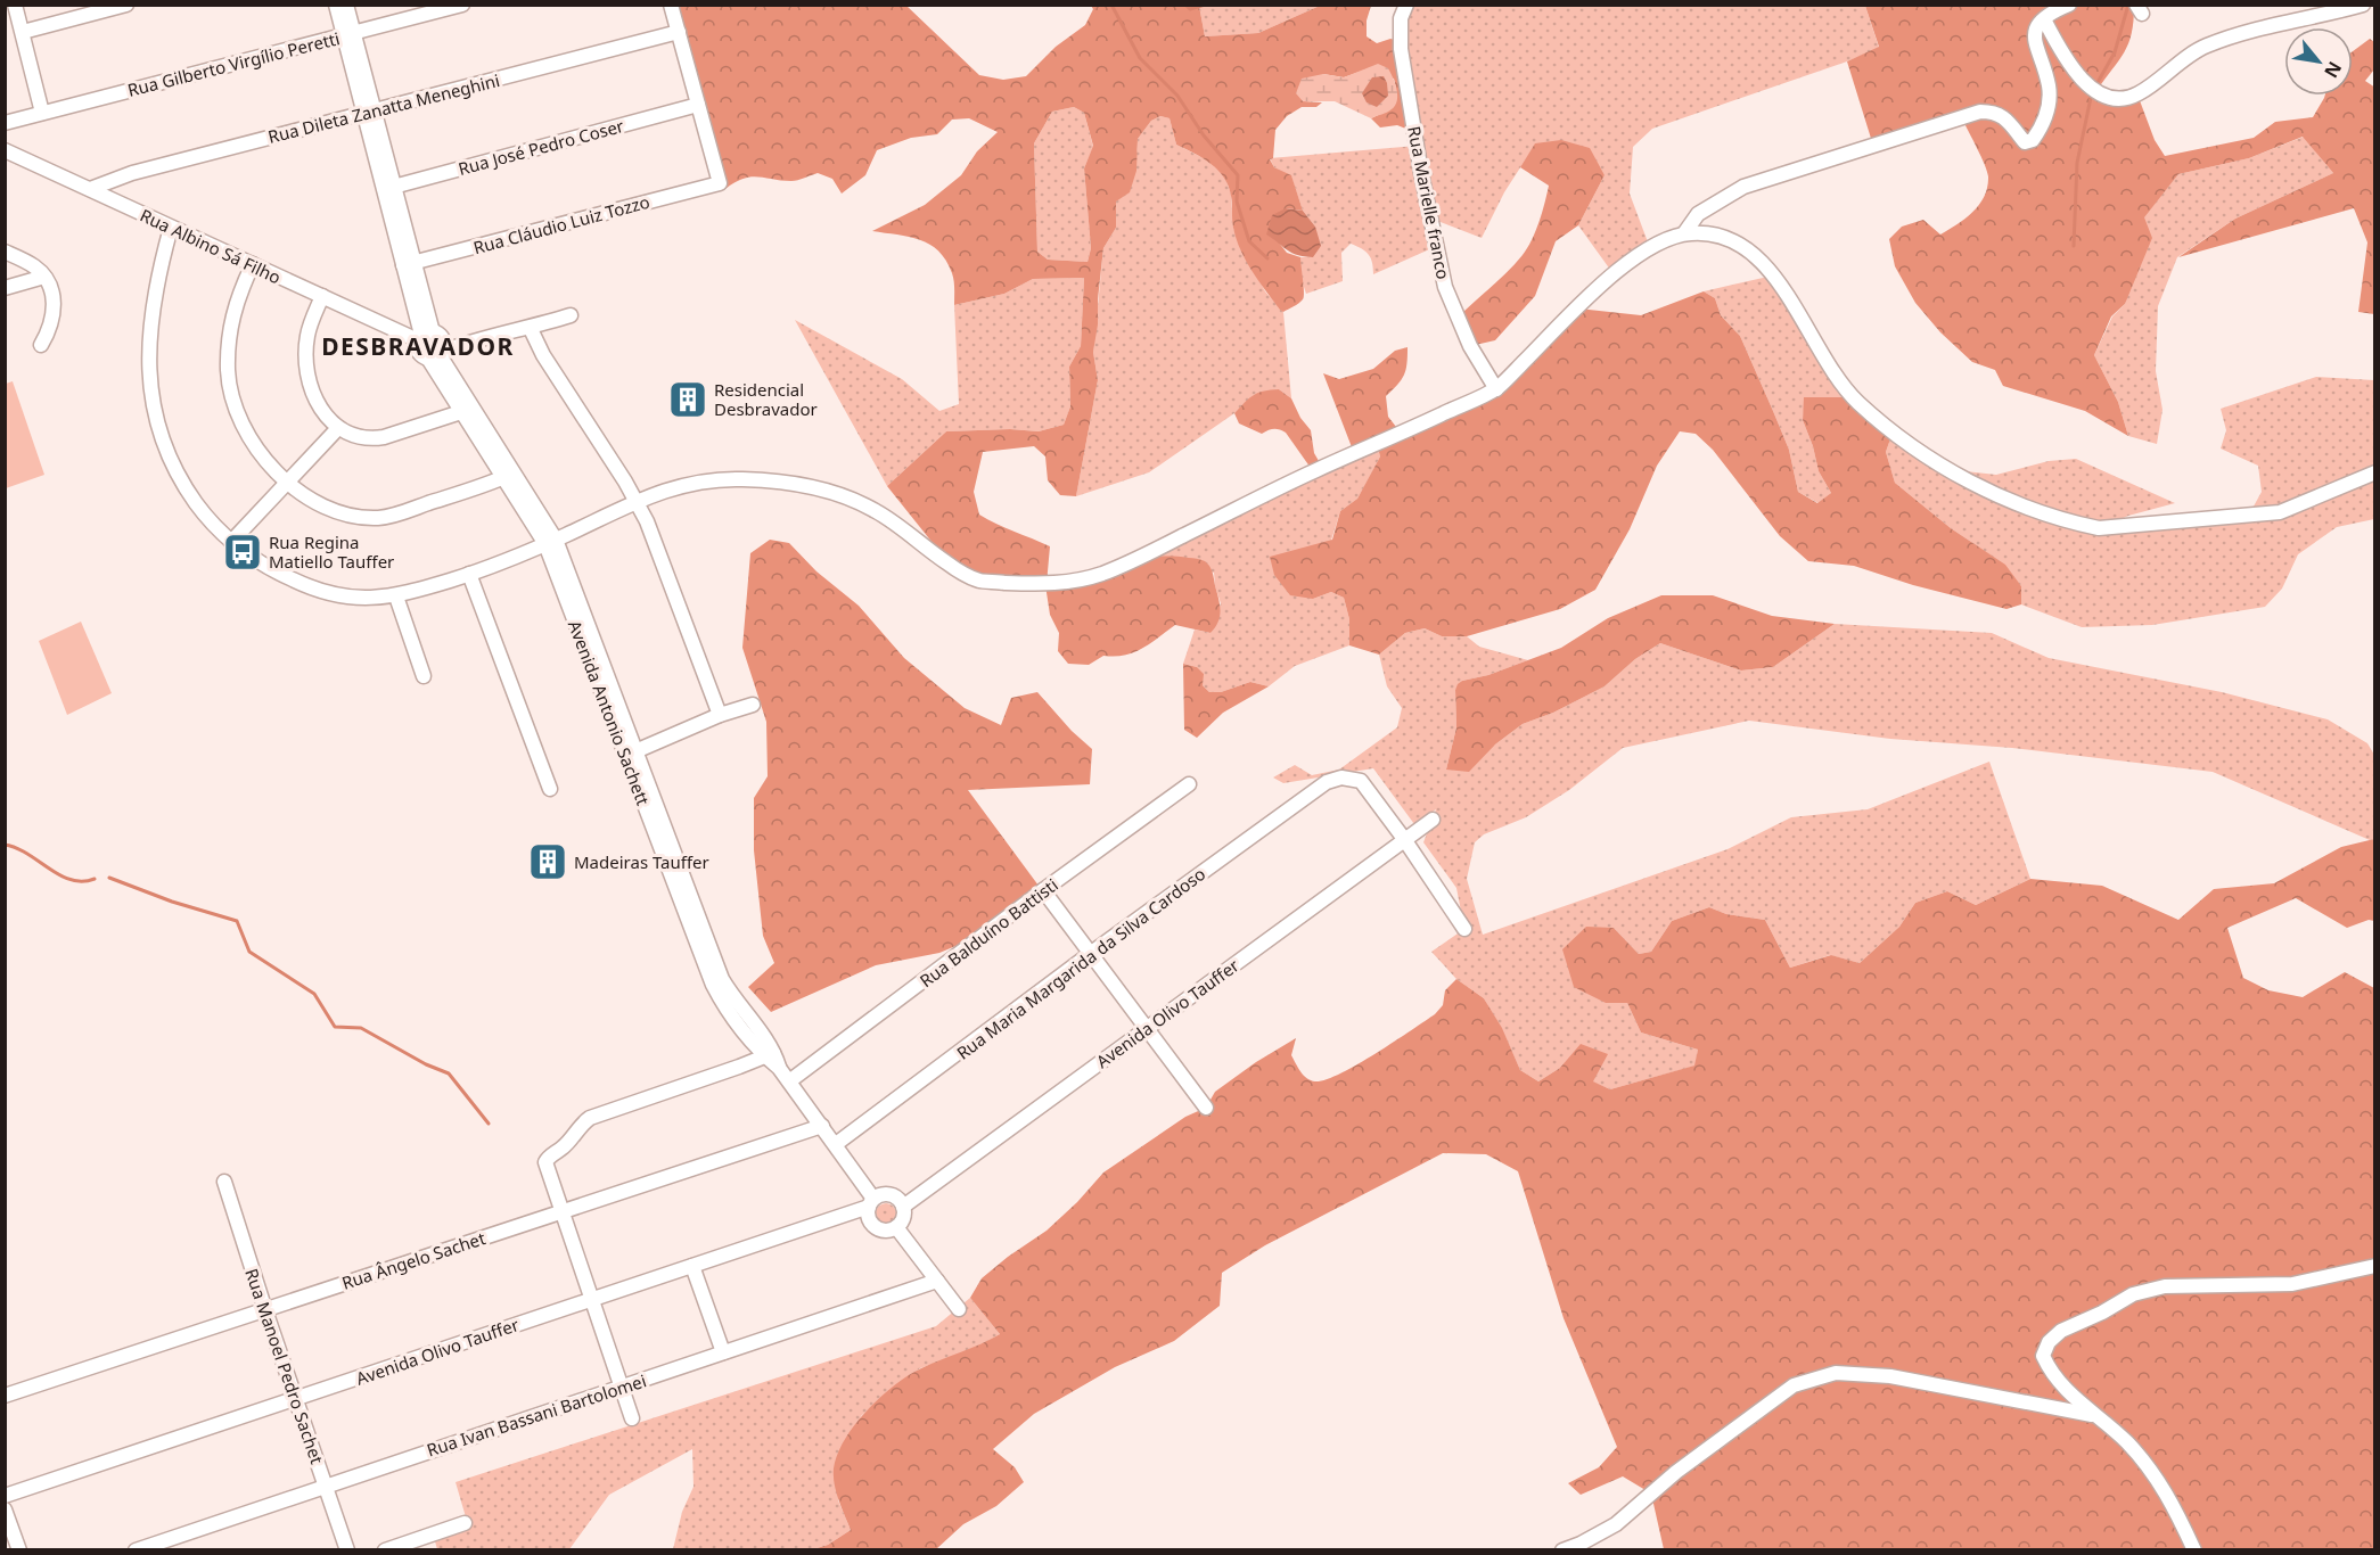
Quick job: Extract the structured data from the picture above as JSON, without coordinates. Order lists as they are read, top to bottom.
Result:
{
  "streets": {
    "street": [
      "Rua Gilberto Virgílio Peretti",
      "Rua Dileta Zanatta Meneghini",
      "Rua José Pedro Coser",
      "Rua Marielle franco",
      "Rua Cláudio Luiz Tozzo",
      "Rua Albino Sá Filho",
      "Avenida Antonio Sachett",
      "Rua Balduíno Battisti",
      "Rua Maria Margarida da Silva Cardoso",
      "Avenida Olivo Tauffer",
      "Rua Ângelo Sachet",
      "Rua Manoel Pedro Sachet",
      "Rua Ivan Bassani Bartolomei"
    ]
  },
  "crossings": [
    ["Rua Dileta Zanatta Meneghini", "Rua Albino Sá Filho"],
    ["Rua José Pedro Coser", "Rua Cláudio Luiz Tozzo"],
    ["Rua Albino Sá Filho", "Avenida Antonio Sachett"],
    ["Avenida Antonio Sachett", "Rua Balduíno Battisti"],
    ["Avenida Antonio Sachett", "Rua Maria Margarida da Silva Cardoso"],
    ["Avenida Antonio Sachett", "Avenida Olivo Tauffer"],
    ["Avenida Antonio Sachett", "Rua Ângelo Sachet"],
    ["Rua Maria Margarida da Silva Cardoso", "Avenida Olivo Tauffer"],
    ["Avenida Olivo Tauffer", "Rua Manoel Pedro Sachet"],
    ["Rua Ângelo Sachet", "Rua Manoel Pedro Sachet"],
    ["Rua Manoel Pedro Sachet", "Rua Ivan Bassani Bartolomei"]
  ],
  "districts": ["DESBRAVADOR"],
  "places": {
    "building": ["Residencial Desbravador", "Madeiras Tauffer"],
    "bus stop": ["Rua Regina Matiello Tauffer"]
  },
  "north": "bottom right"
}
